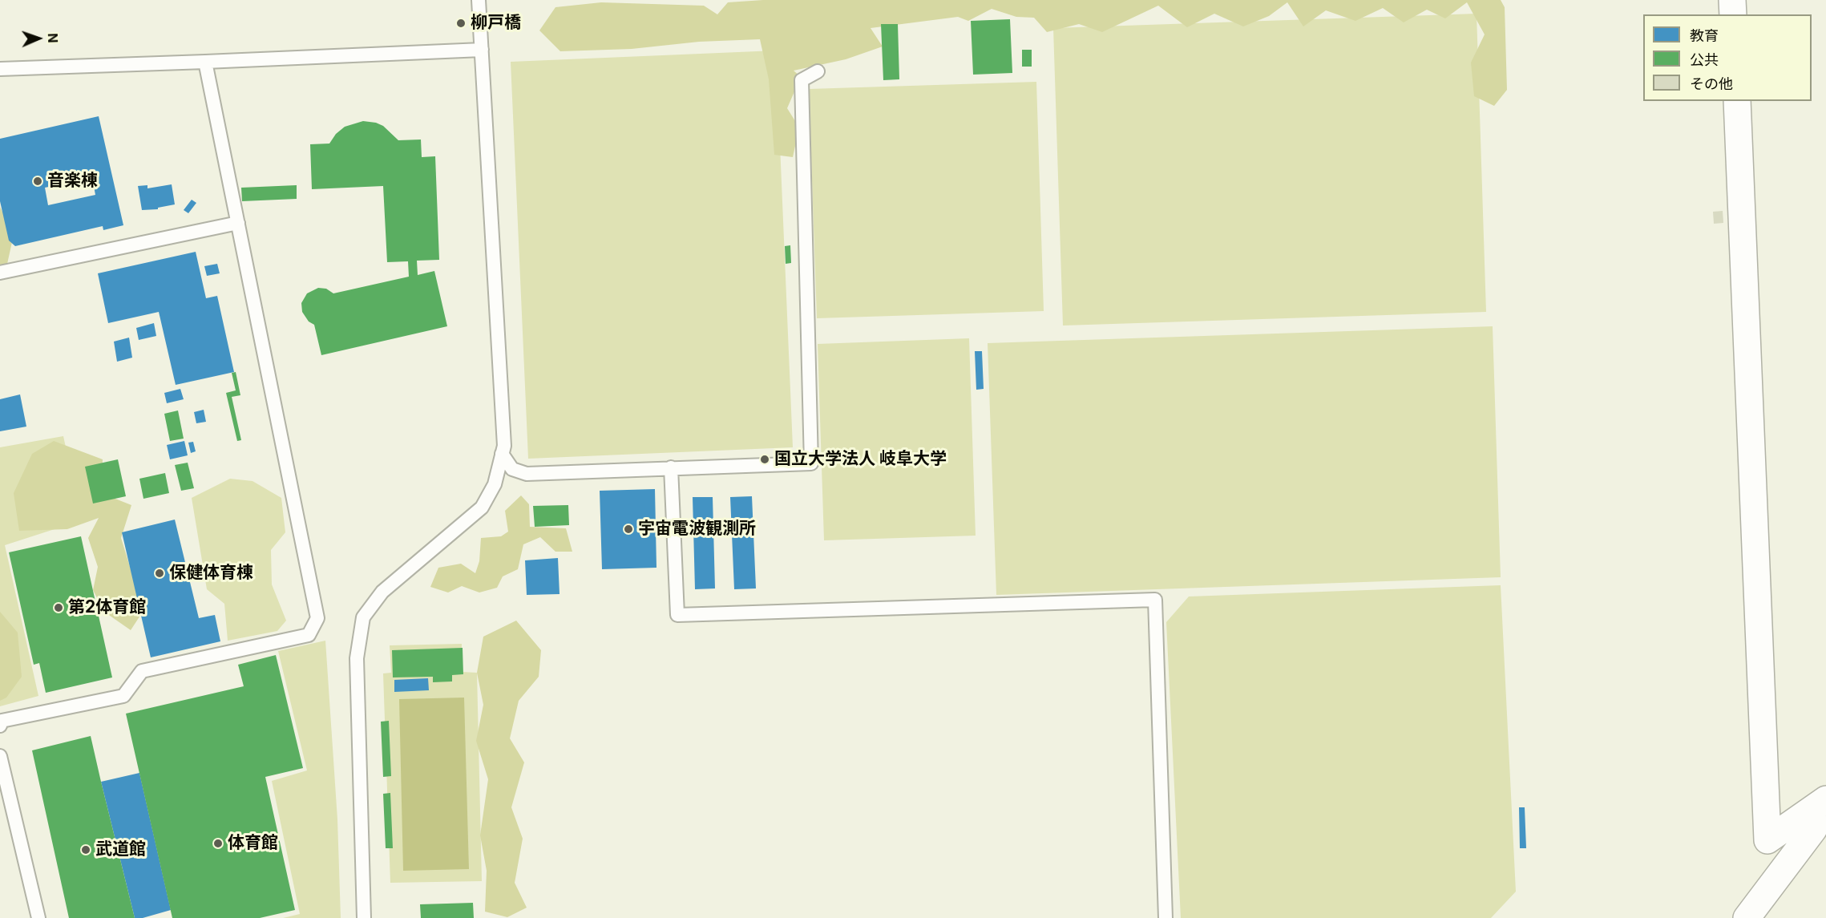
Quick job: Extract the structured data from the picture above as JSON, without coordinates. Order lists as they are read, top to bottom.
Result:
{
  "places": [
    "柳戸橋",
    "音楽棟",
    "国立大学法人 岐阜大学",
    "宇宙電波観測所",
    "保健体育棟",
    "第2体育館",
    "体育館",
    "武道館"
  ],
  "legend": ["教育", "公共", "その他"],
  "north": "right"
}
